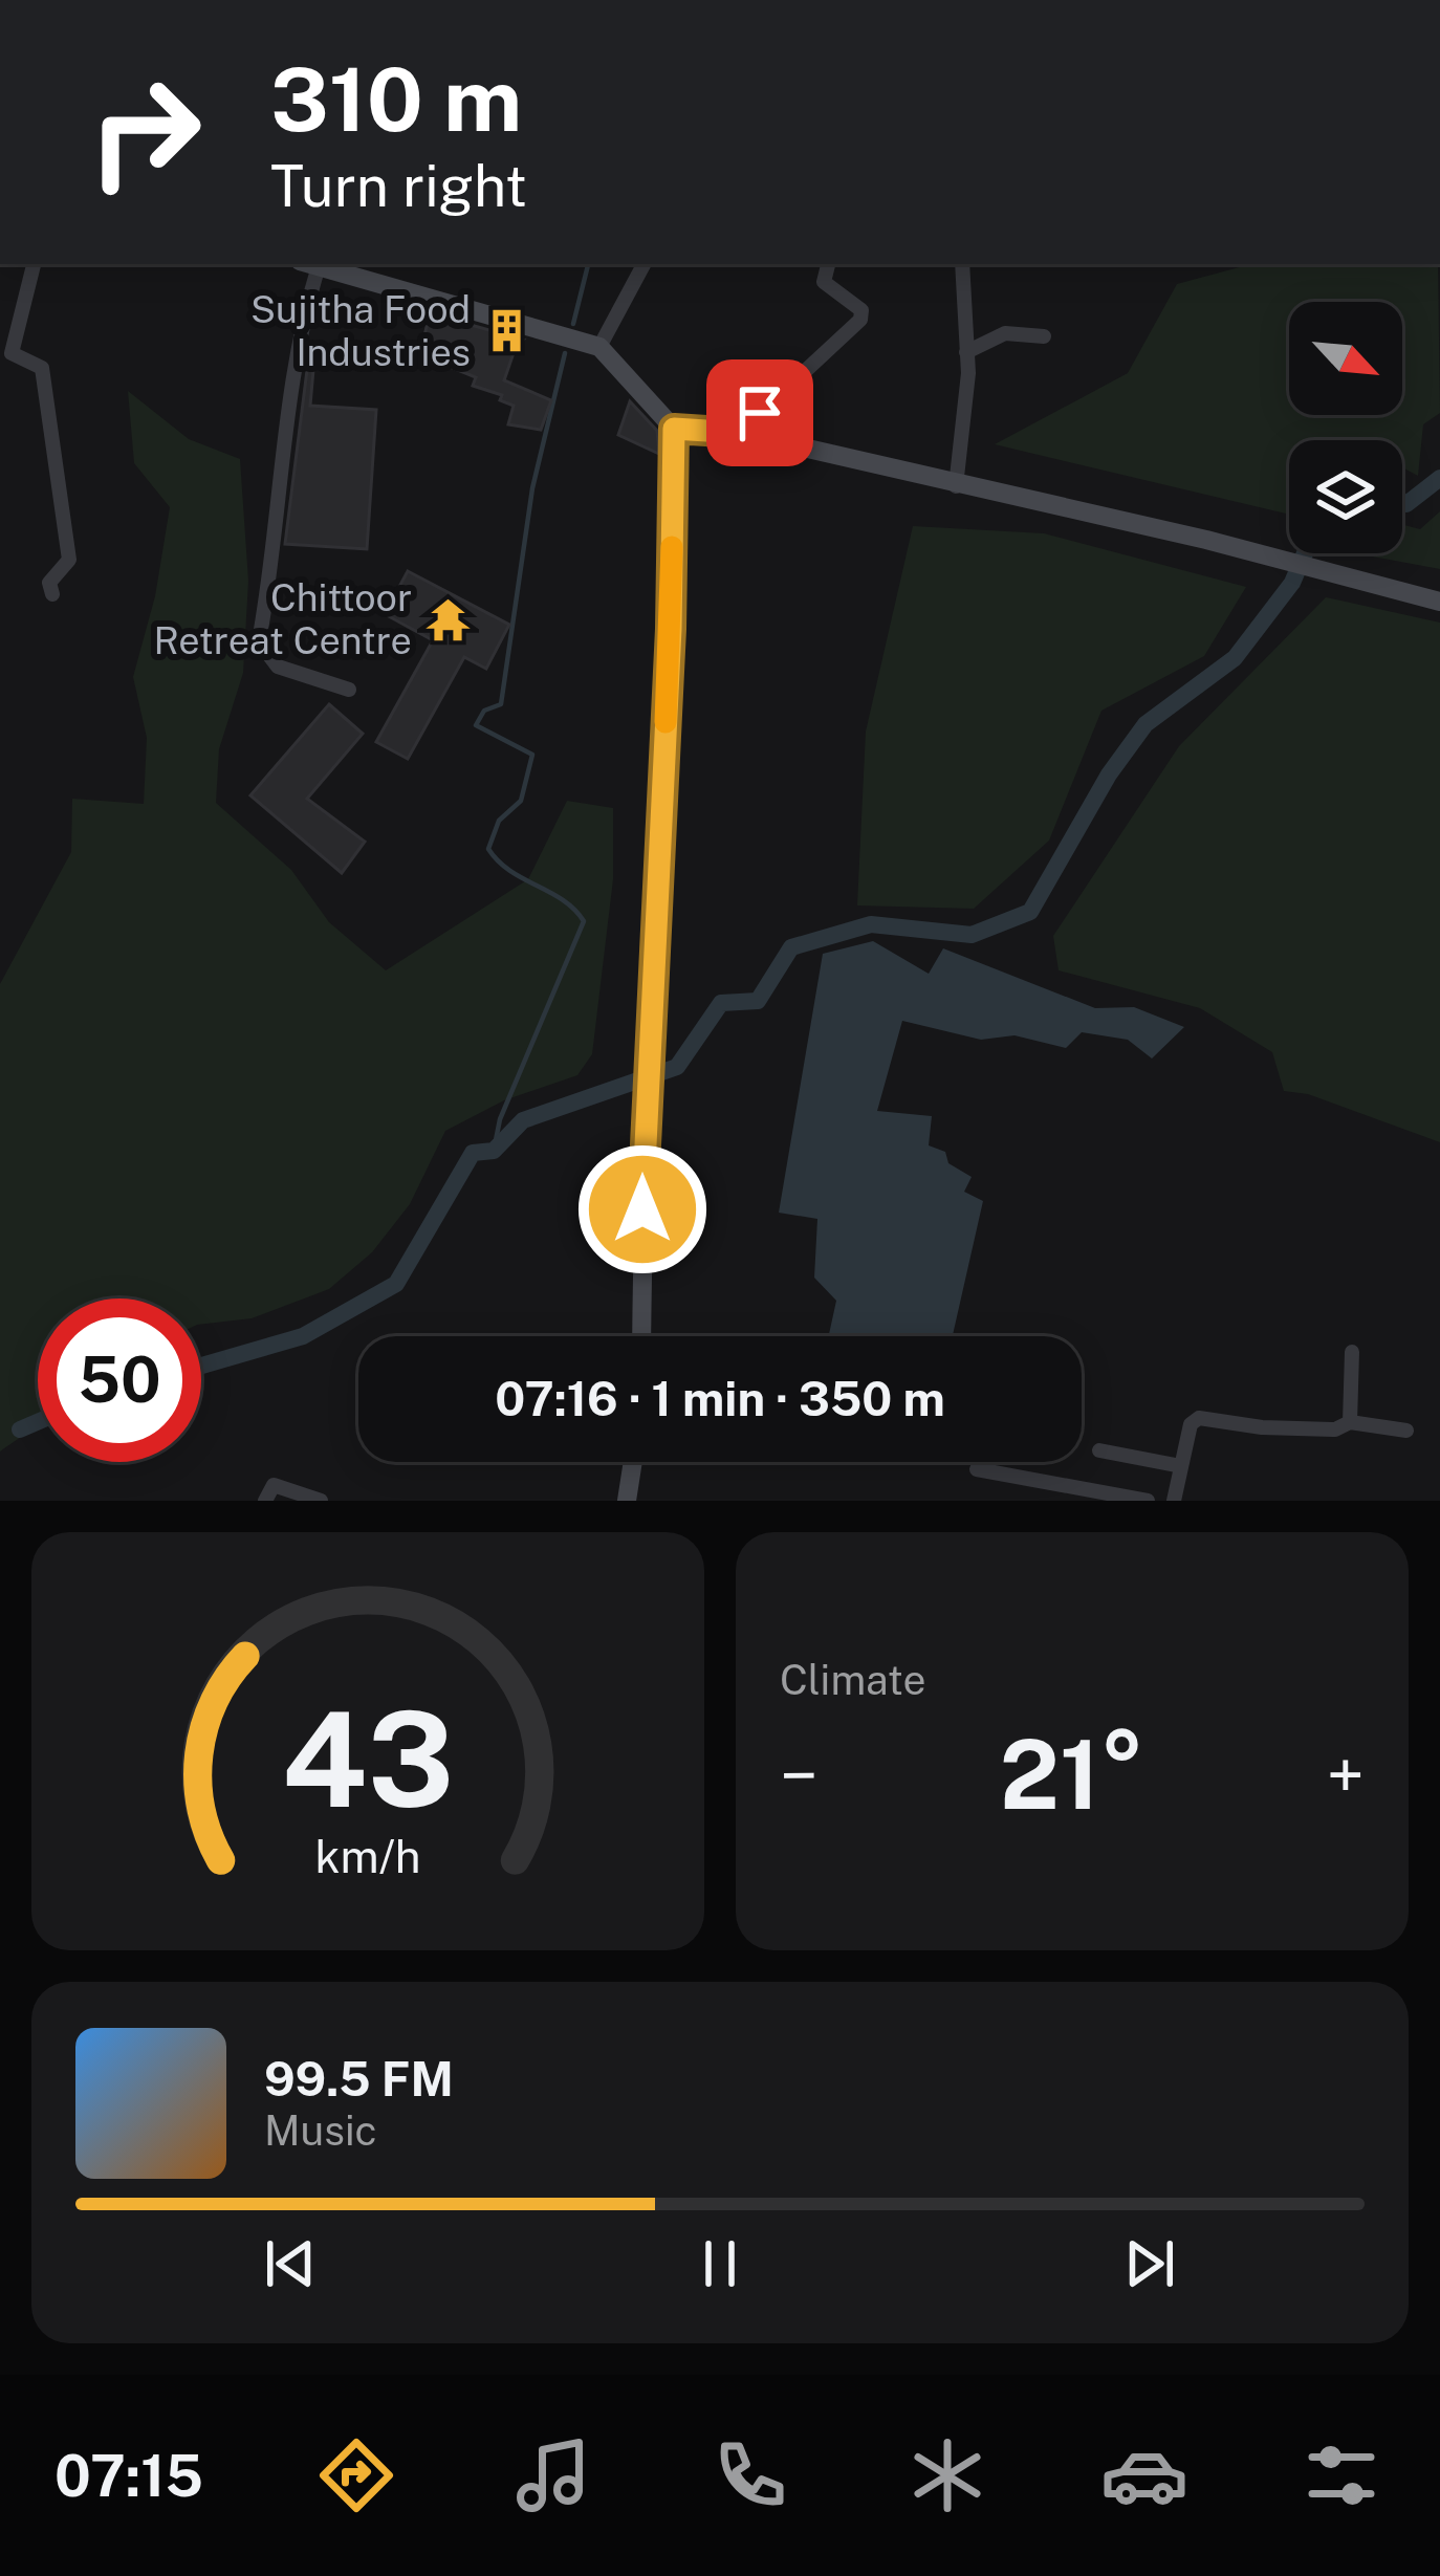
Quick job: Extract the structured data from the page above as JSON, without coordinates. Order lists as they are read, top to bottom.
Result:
{
  "places": {
    "building": ["Sujitha Food Industries"],
    "temple": ["Chittoor Retreat Centre"]
  },
  "north": "bottom right",
  "page": {
    "turn": ["310 m", "Turn right"],
    "limit": "50",
    "trip": "07:16 · 1 min · 350 m",
    "tile": "Climate",
    "heat": ["−", "21°", "+"],
    "song": ["99.5 FM", "Music"],
    "tabs": "07:15",
    "gauge": ["43", "km/h"]
  }
}
